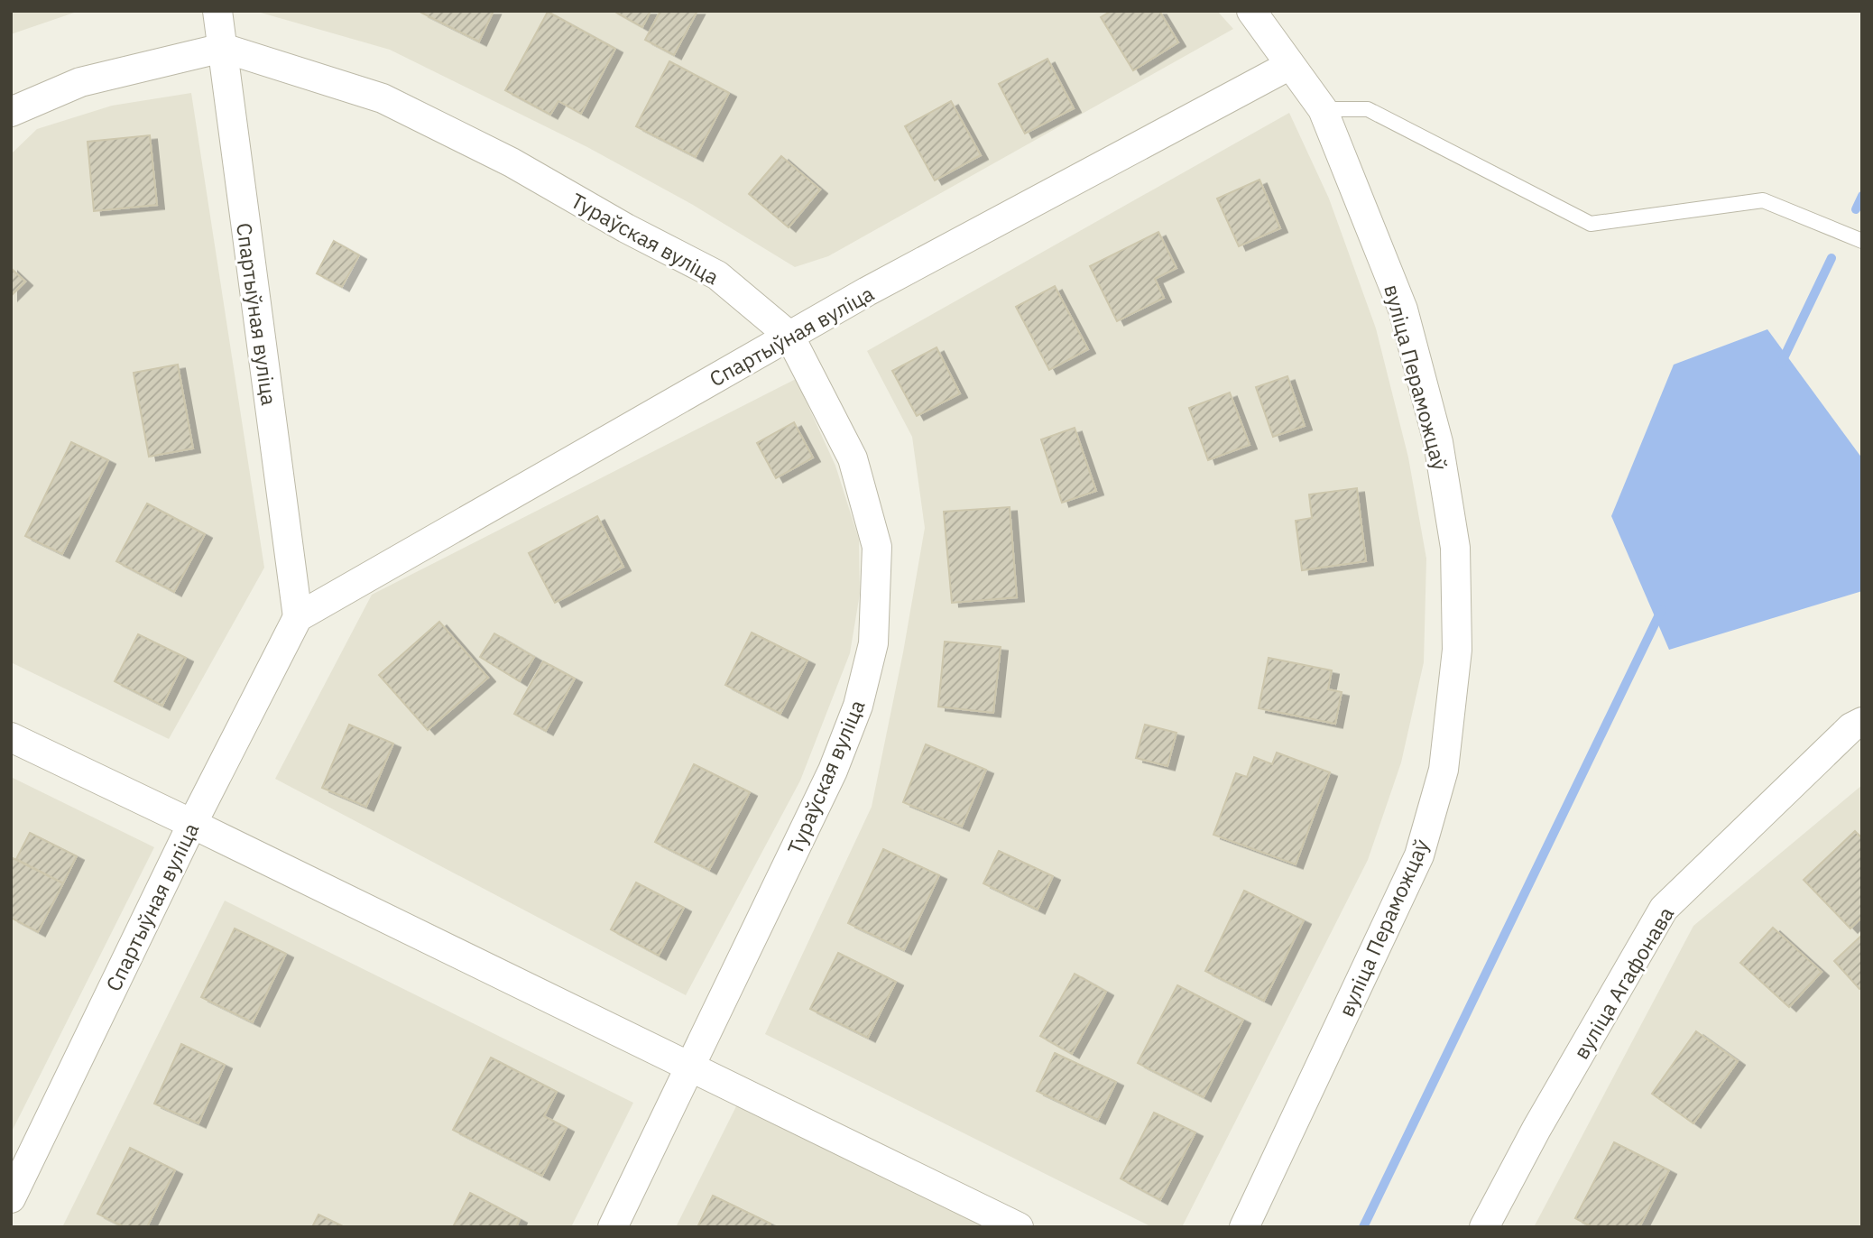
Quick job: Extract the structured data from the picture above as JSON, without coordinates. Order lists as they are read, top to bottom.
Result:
{
  "streets": {
    "street": [
      "Тураўская вуліца",
      "Спартыўная вуліца",
      "вуліца Пераможцаў",
      "вуліца Агафонава"
    ]
  },
  "crossings": [
    ["Тураўская вуліца", "Спартыўная вуліца"],
    ["Спартыўная вуліца", "вуліца Пераможцаў"]
  ]
}
